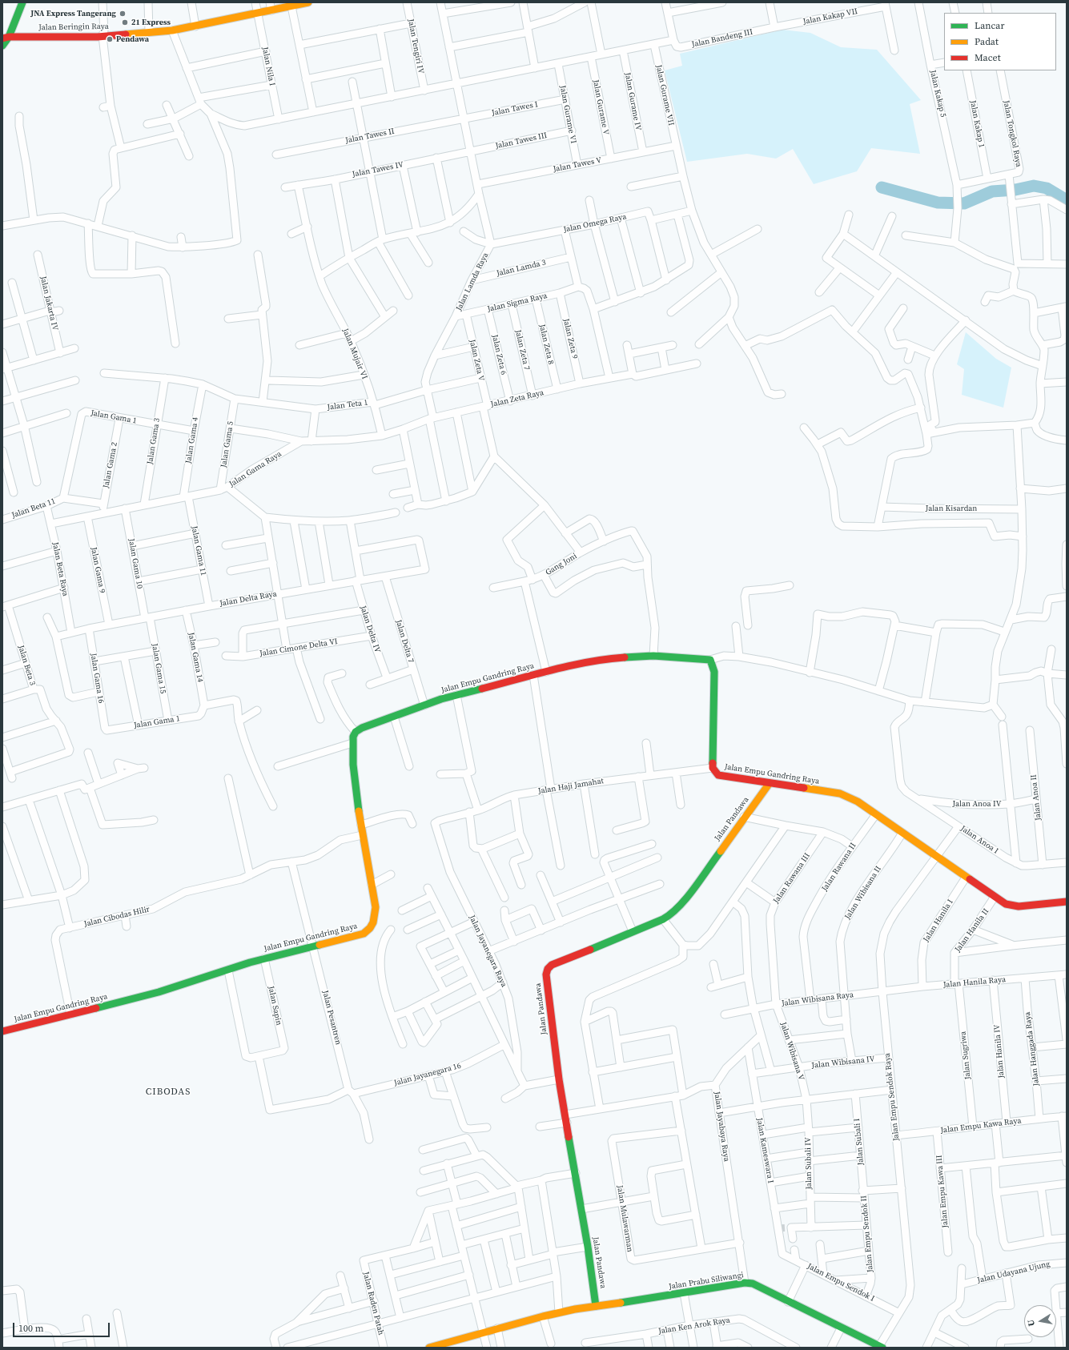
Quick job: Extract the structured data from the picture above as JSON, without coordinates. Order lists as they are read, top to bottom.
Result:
{
  "streets": {
    "street": [
      "Jalan Kakap VII",
      "Jalan Beringin Raya",
      "Jalan Bandeng III",
      "Jalan Tengiri IV",
      "Jalan Nila I",
      "Jalan Kakap 5",
      "Jalan Gurame VII",
      "Jalan Gurame IV",
      "Jalan Gurame V",
      "Jalan Tawes I",
      "Jalan Gurame VI",
      "Jalan Kakap 1",
      "Jalan Tongkol Raya",
      "Jalan Tawes II",
      "Jalan Tawes III",
      "Jalan Tawes V",
      "Jalan Tawes IV",
      "Jalan Omega Raya",
      "Jalan Lamda 3",
      "Jalan Lamda Raya",
      "Jalan Sigma Raya",
      "Jalan Jakarta IV",
      "Jalan Zeta 9",
      "Jalan Zeta 8",
      "Jalan Zeta 7",
      "Jalan Mujair VI",
      "Jalan Zeta 6",
      "Jalan Zeta V",
      "Jalan Zeta Raya",
      "Jalan Teta 1",
      "Jalan Gama 1",
      "Jalan Gama 4",
      "Jalan Gama 3",
      "Jalan Gama 5",
      "Jalan Gama 2",
      "Jalan Gama Raya",
      "Jalan Beta 11",
      "Jalan Kisardan",
      "Jalan Gama 11",
      "Jalan Gama 10",
      "Gang Joni",
      "Jalan Beta Raya",
      "Jalan Gama 9",
      "Jalan Delta Raya",
      "Jalan Delta IV",
      "Jalan Delta 7",
      "Jalan Cimone Delta VI",
      "Jalan Gama 14",
      "Jalan Beta 3",
      "Jalan Gama 15",
      "Jalan Gama 16",
      "Jalan Empu Gandring Raya",
      "Jalan Haji Jamahat",
      "Jalan Anoa II",
      "Jalan Anoa IV",
      "Jalan Pandawa",
      "Jalan Anoa I",
      "Jalan Rawana II",
      "Jalan Rawana III",
      "Jalan Wibisana II",
      "Jalan Cibodas Hilir",
      "Jalan Hanila I",
      "Jalan Hanila II",
      "Jalan Jayanegara Raya",
      "Jalan Hanila Raya",
      "Jalan Wibisana Raya",
      "Jalan Sapin",
      "Jalan Pesantren",
      "Jalan Hanggada Raya",
      "Jalan Wibisana V",
      "Jalan Hanila IV",
      "Jalan Sugriwa",
      "Jalan Wibisana IV",
      "Jalan Jayanegara 16",
      "Jalan Empu Sendok Raya",
      "Jalan Empu Kawa Raya",
      "Jalan Jayabaya Raya",
      "Jalan Subali I",
      "Jalan Kameswara I",
      "Jalan Subali IV",
      "Jalan Empu Kawa III",
      "Jalan Mulawarman",
      "Jalan Empu Sendok II",
      "Jalan Udayana Ujung",
      "Jalan Prabu Siliwangi",
      "Jalan Empu Sendok I",
      "Jalan Raden Patah",
      "Jalan Ken Arok Raya"
    ]
  },
  "crossings": [
    ["Jalan Kakap VII", "Jalan Bandeng III"],
    ["Jalan Beringin Raya", "Jalan Nila I"],
    ["Jalan Kakap 5", "Jalan Tongkol Raya"],
    ["Jalan Gurame VII", "Jalan Tawes V"],
    ["Jalan Gurame IV", "Jalan Tawes V"],
    ["Jalan Gurame V", "Jalan Tawes V"],
    ["Jalan Tawes I", "Jalan Gurame VI"],
    ["Jalan Tawes I", "Jalan Tawes II"],
    ["Jalan Tawes I", "Jalan Lamda Raya"],
    ["Jalan Gurame VI", "Jalan Tawes III"],
    ["Jalan Gurame VI", "Jalan Tawes V"],
    ["Jalan Kakap 1", "Jalan Tongkol Raya"],
    ["Jalan Tawes II", "Jalan Lamda Raya"],
    ["Jalan Tawes III", "Jalan Tawes IV"],
    ["Jalan Tawes III", "Jalan Lamda Raya"],
    ["Jalan Tawes V", "Jalan Lamda Raya"],
    ["Jalan Tawes IV", "Jalan Lamda Raya"],
    ["Jalan Tawes IV", "Jalan Mujair VI"],
    ["Jalan Omega Raya", "Jalan Lamda Raya"],
    ["Jalan Lamda 3", "Jalan Lamda Raya"],
    ["Jalan Lamda Raya", "Jalan Sigma Raya"],
    ["Jalan Lamda Raya", "Jalan Zeta Raya"],
    ["Jalan Lamda Raya", "Jalan Teta 1"],
    ["Jalan Sigma Raya", "Jalan Zeta 9"],
    ["Jalan Sigma Raya", "Jalan Zeta 8"],
    ["Jalan Sigma Raya", "Jalan Zeta 7"],
    ["Jalan Sigma Raya", "Jalan Zeta 6"],
    ["Jalan Sigma Raya", "Jalan Zeta V"],
    ["Jalan Zeta 9", "Jalan Zeta Raya"],
    ["Jalan Zeta 8", "Jalan Zeta Raya"],
    ["Jalan Zeta 7", "Jalan Zeta Raya"],
    ["Jalan Mujair VI", "Jalan Teta 1"],
    ["Jalan Mujair VI", "Jalan Gama Raya"],
    ["Jalan Zeta 6", "Jalan Zeta Raya"],
    ["Jalan Zeta V", "Jalan Zeta Raya"],
    ["Jalan Zeta V", "Jalan Teta 1"],
    ["Jalan Zeta V", "Gang Joni"],
    ["Jalan Zeta Raya", "Jalan Gama Raya"],
    ["Jalan Teta 1", "Jalan Gama Raya"],
    ["Jalan Gama 1", "Jalan Gama 4"],
    ["Jalan Gama 1", "Jalan Gama 3"],
    ["Jalan Gama 1", "Jalan Gama 2"],
    ["Jalan Gama 1", "Jalan Beta 11"],
    ["Jalan Gama 1", "Jalan Gama 14"],
    ["Jalan Gama 1", "Jalan Gama 15"],
    ["Jalan Gama 1", "Jalan Gama 16"],
    ["Jalan Gama 4", "Jalan Gama Raya"],
    ["Jalan Gama 4", "Jalan Gama 11"],
    ["Jalan Gama 3", "Jalan Gama Raya"],
    ["Jalan Gama 5", "Jalan Gama Raya"],
    ["Jalan Gama 2", "Jalan Gama Raya"],
    ["Jalan Gama 2", "Jalan Beta 11"],
    ["Jalan Gama Raya", "Jalan Gama 11"],
    ["Jalan Gama Raya", "Jalan Gama 10"],
    ["Jalan Gama Raya", "Jalan Beta Raya"],
    ["Jalan Gama Raya", "Jalan Gama 9"],
    ["Jalan Beta 11", "Jalan Beta Raya"],
    ["Jalan Gama 11", "Jalan Delta Raya"],
    ["Jalan Gama 10", "Jalan Delta Raya"],
    ["Jalan Gama 10", "Jalan Gama 15"],
    ["Jalan Beta Raya", "Jalan Delta Raya"],
    ["Jalan Gama 9", "Jalan Delta Raya"],
    ["Jalan Delta Raya", "Jalan Delta IV"],
    ["Jalan Delta Raya", "Jalan Delta 7"],
    ["Jalan Delta Raya", "Jalan Gama 14"],
    ["Jalan Delta Raya", "Jalan Gama 15"],
    ["Jalan Delta Raya", "Jalan Gama 16"],
    ["Jalan Delta IV", "Jalan Cimone Delta VI"],
    ["Jalan Delta 7", "Jalan Empu Gandring Raya"],
    ["Jalan Empu Gandring Raya", "Jalan Haji Jamahat"],
    ["Jalan Empu Gandring Raya", "Jalan Pandawa"],
    ["Jalan Empu Gandring Raya", "Jalan Rawana II"],
    ["Jalan Empu Gandring Raya", "Jalan Wibisana II"],
    ["Jalan Empu Gandring Raya", "Jalan Cibodas Hilir"],
    ["Jalan Empu Gandring Raya", "Jalan Hanila I"],
    ["Jalan Empu Gandring Raya", "Jalan Hanila II"],
    ["Jalan Empu Gandring Raya", "Jalan Sapin"],
    ["Jalan Empu Gandring Raya", "Jalan Pesantren"],
    ["Jalan Empu Gandring Raya", "Jalan Empu Sendok Raya"],
    ["Jalan Haji Jamahat", "Jalan Jayanegara Raya"],
    ["Jalan Anoa II", "Jalan Anoa IV"],
    ["Jalan Anoa II", "Jalan Anoa I"],
    ["Jalan Anoa IV", "Jalan Anoa I"],
    ["Jalan Pandawa", "Jalan Jayabaya Raya"],
    ["Jalan Pandawa", "Jalan Prabu Siliwangi"],
    ["Jalan Anoa I", "Jalan Empu Sendok Raya"],
    ["Jalan Rawana II", "Jalan Wibisana Raya"],
    ["Jalan Rawana III", "Jalan Wibisana Raya"],
    ["Jalan Rawana III", "Jalan Wibisana V"],
    ["Jalan Wibisana II", "Jalan Wibisana Raya"],
    ["Jalan Wibisana II", "Jalan Wibisana IV"],
    ["Jalan Hanila I", "Jalan Hanila Raya"],
    ["Jalan Hanila II", "Jalan Hanila Raya"],
    ["Jalan Hanila II", "Jalan Sugriwa"],
    ["Jalan Hanila Raya", "Jalan Wibisana Raya"],
    ["Jalan Hanila Raya", "Jalan Hanggada Raya"],
    ["Jalan Hanila Raya", "Jalan Hanila IV"],
    ["Jalan Hanila Raya", "Jalan Sugriwa"],
    ["Jalan Hanila Raya", "Jalan Empu Sendok Raya"],
    ["Jalan Wibisana Raya", "Jalan Wibisana V"],
    ["Jalan Wibisana Raya", "Jalan Empu Sendok Raya"],
    ["Jalan Sapin", "Jalan Jayanegara 16"],
    ["Jalan Pesantren", "Jalan Jayanegara 16"],
    ["Jalan Hanggada Raya", "Jalan Empu Kawa Raya"],
    ["Jalan Wibisana V", "Jalan Wibisana IV"],
    ["Jalan Wibisana V", "Jalan Subali IV"],
    ["Jalan Hanila IV", "Jalan Empu Kawa Raya"],
    ["Jalan Sugriwa", "Jalan Empu Kawa Raya"],
    ["Jalan Wibisana IV", "Jalan Empu Sendok Raya"],
    ["Jalan Wibisana IV", "Jalan Kameswara I"],
    ["Jalan Empu Sendok Raya", "Jalan Empu Kawa Raya"],
    ["Jalan Empu Sendok Raya", "Jalan Prabu Siliwangi"],
    ["Jalan Empu Sendok Raya", "Jalan Empu Sendok I"],
    ["Jalan Empu Kawa Raya", "Jalan Empu Kawa III"],
    ["Jalan Jayabaya Raya", "Jalan Mulawarman"],
    ["Jalan Jayabaya Raya", "Jalan Prabu Siliwangi"],
    ["Jalan Subali I", "Jalan Empu Sendok II"],
    ["Jalan Kameswara I", "Jalan Empu Sendok I"],
    ["Jalan Empu Sendok II", "Jalan Empu Sendok I"]
  ],
  "districts": ["CIBODAS"],
  "places": ["JNA Express Tangerang", "21 Express", "Pendawa"],
  "legend": ["Lancar", "Padat", "Macet"],
  "scale_bar": "100 m",
  "north": "left"
}
